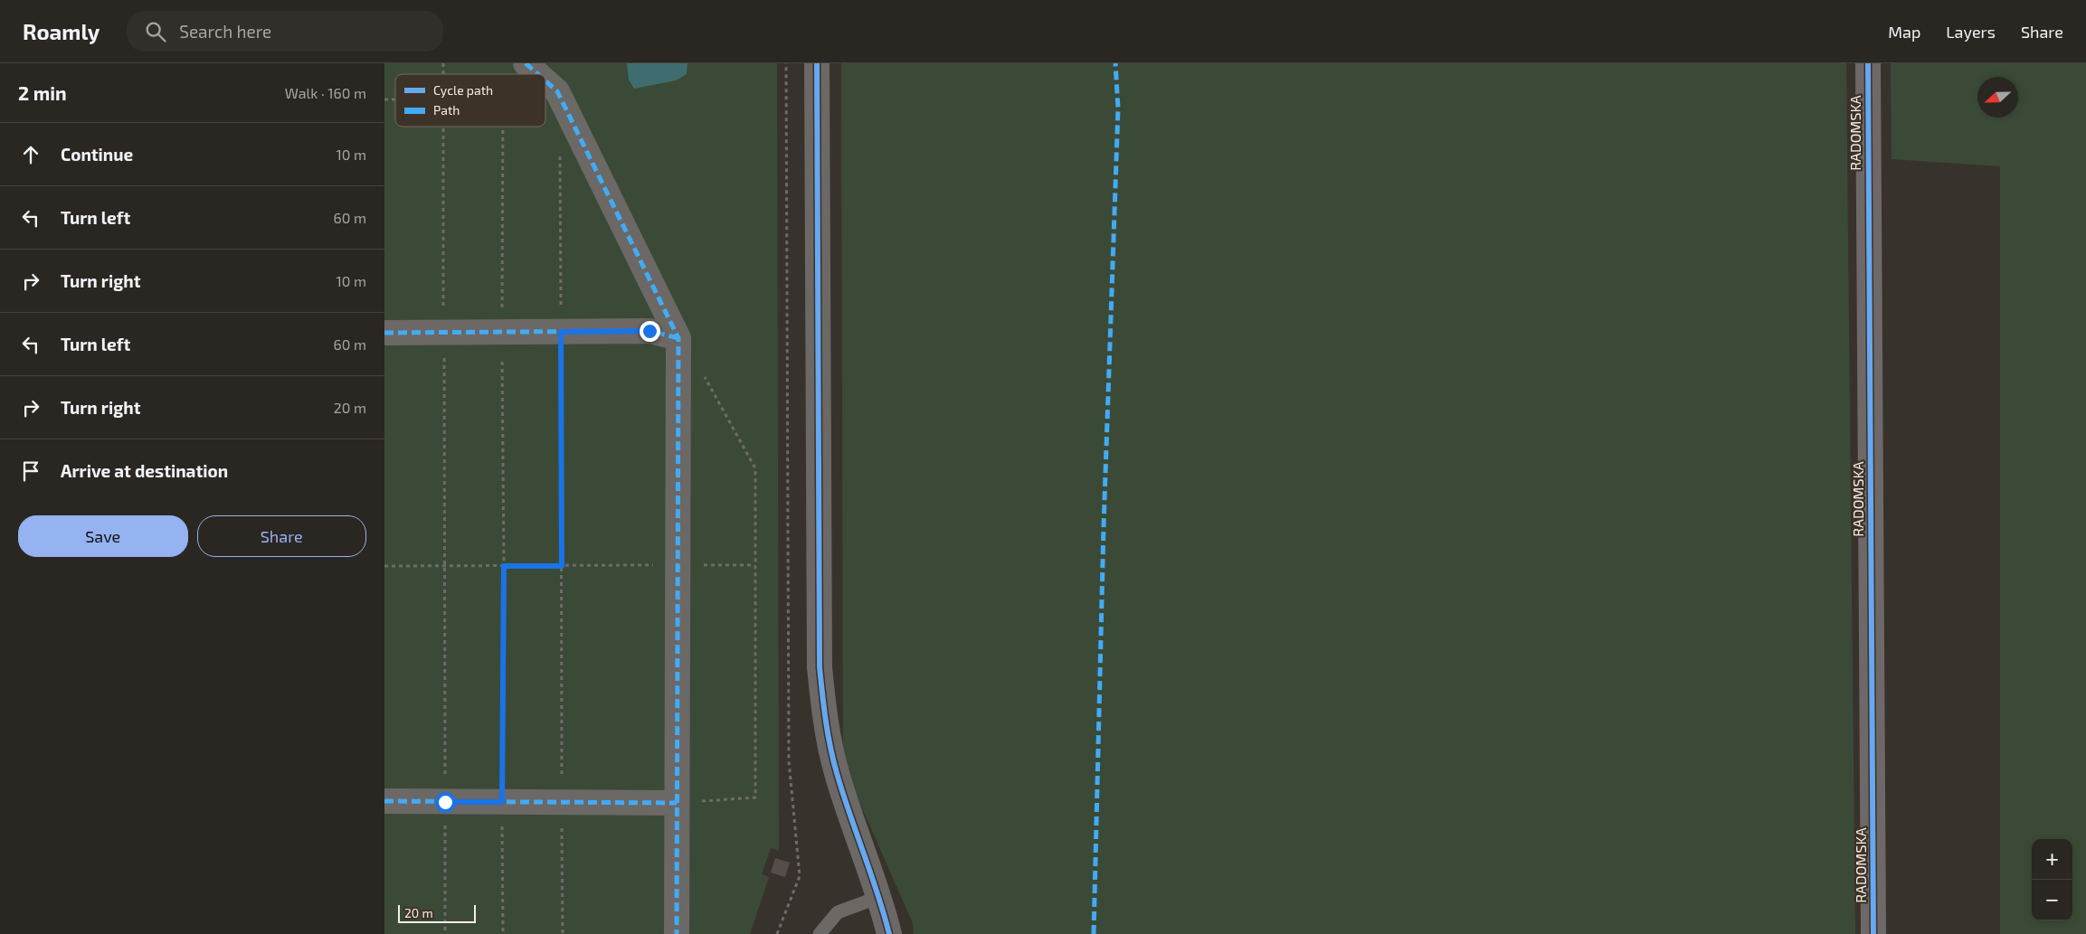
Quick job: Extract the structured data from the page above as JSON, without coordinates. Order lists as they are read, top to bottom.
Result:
{
  "streets": {
    "street": ["RADOMSKA"]
  },
  "legend": ["Cycle path", "Path"],
  "scale_bar": "20 m",
  "north": "left",
  "page": {
    "header": "Roamly",
    "search": "Search here",
    "nav": ["Map", "Layers", "Share"],
    "heading": ["2 min", "Walk · 160 m"],
    "list": [
      ["Continue", "10 m"],
      ["Turn left", "60 m"],
      ["Turn right", "10 m"],
      ["Turn left", "60 m"],
      ["Turn right", "20 m"],
      "Arrive at destination"
    ],
    "buttons": ["Save", "Share"],
    "map_buttons": ["+", "−"],
    "scale": "20 m"
  }
}
